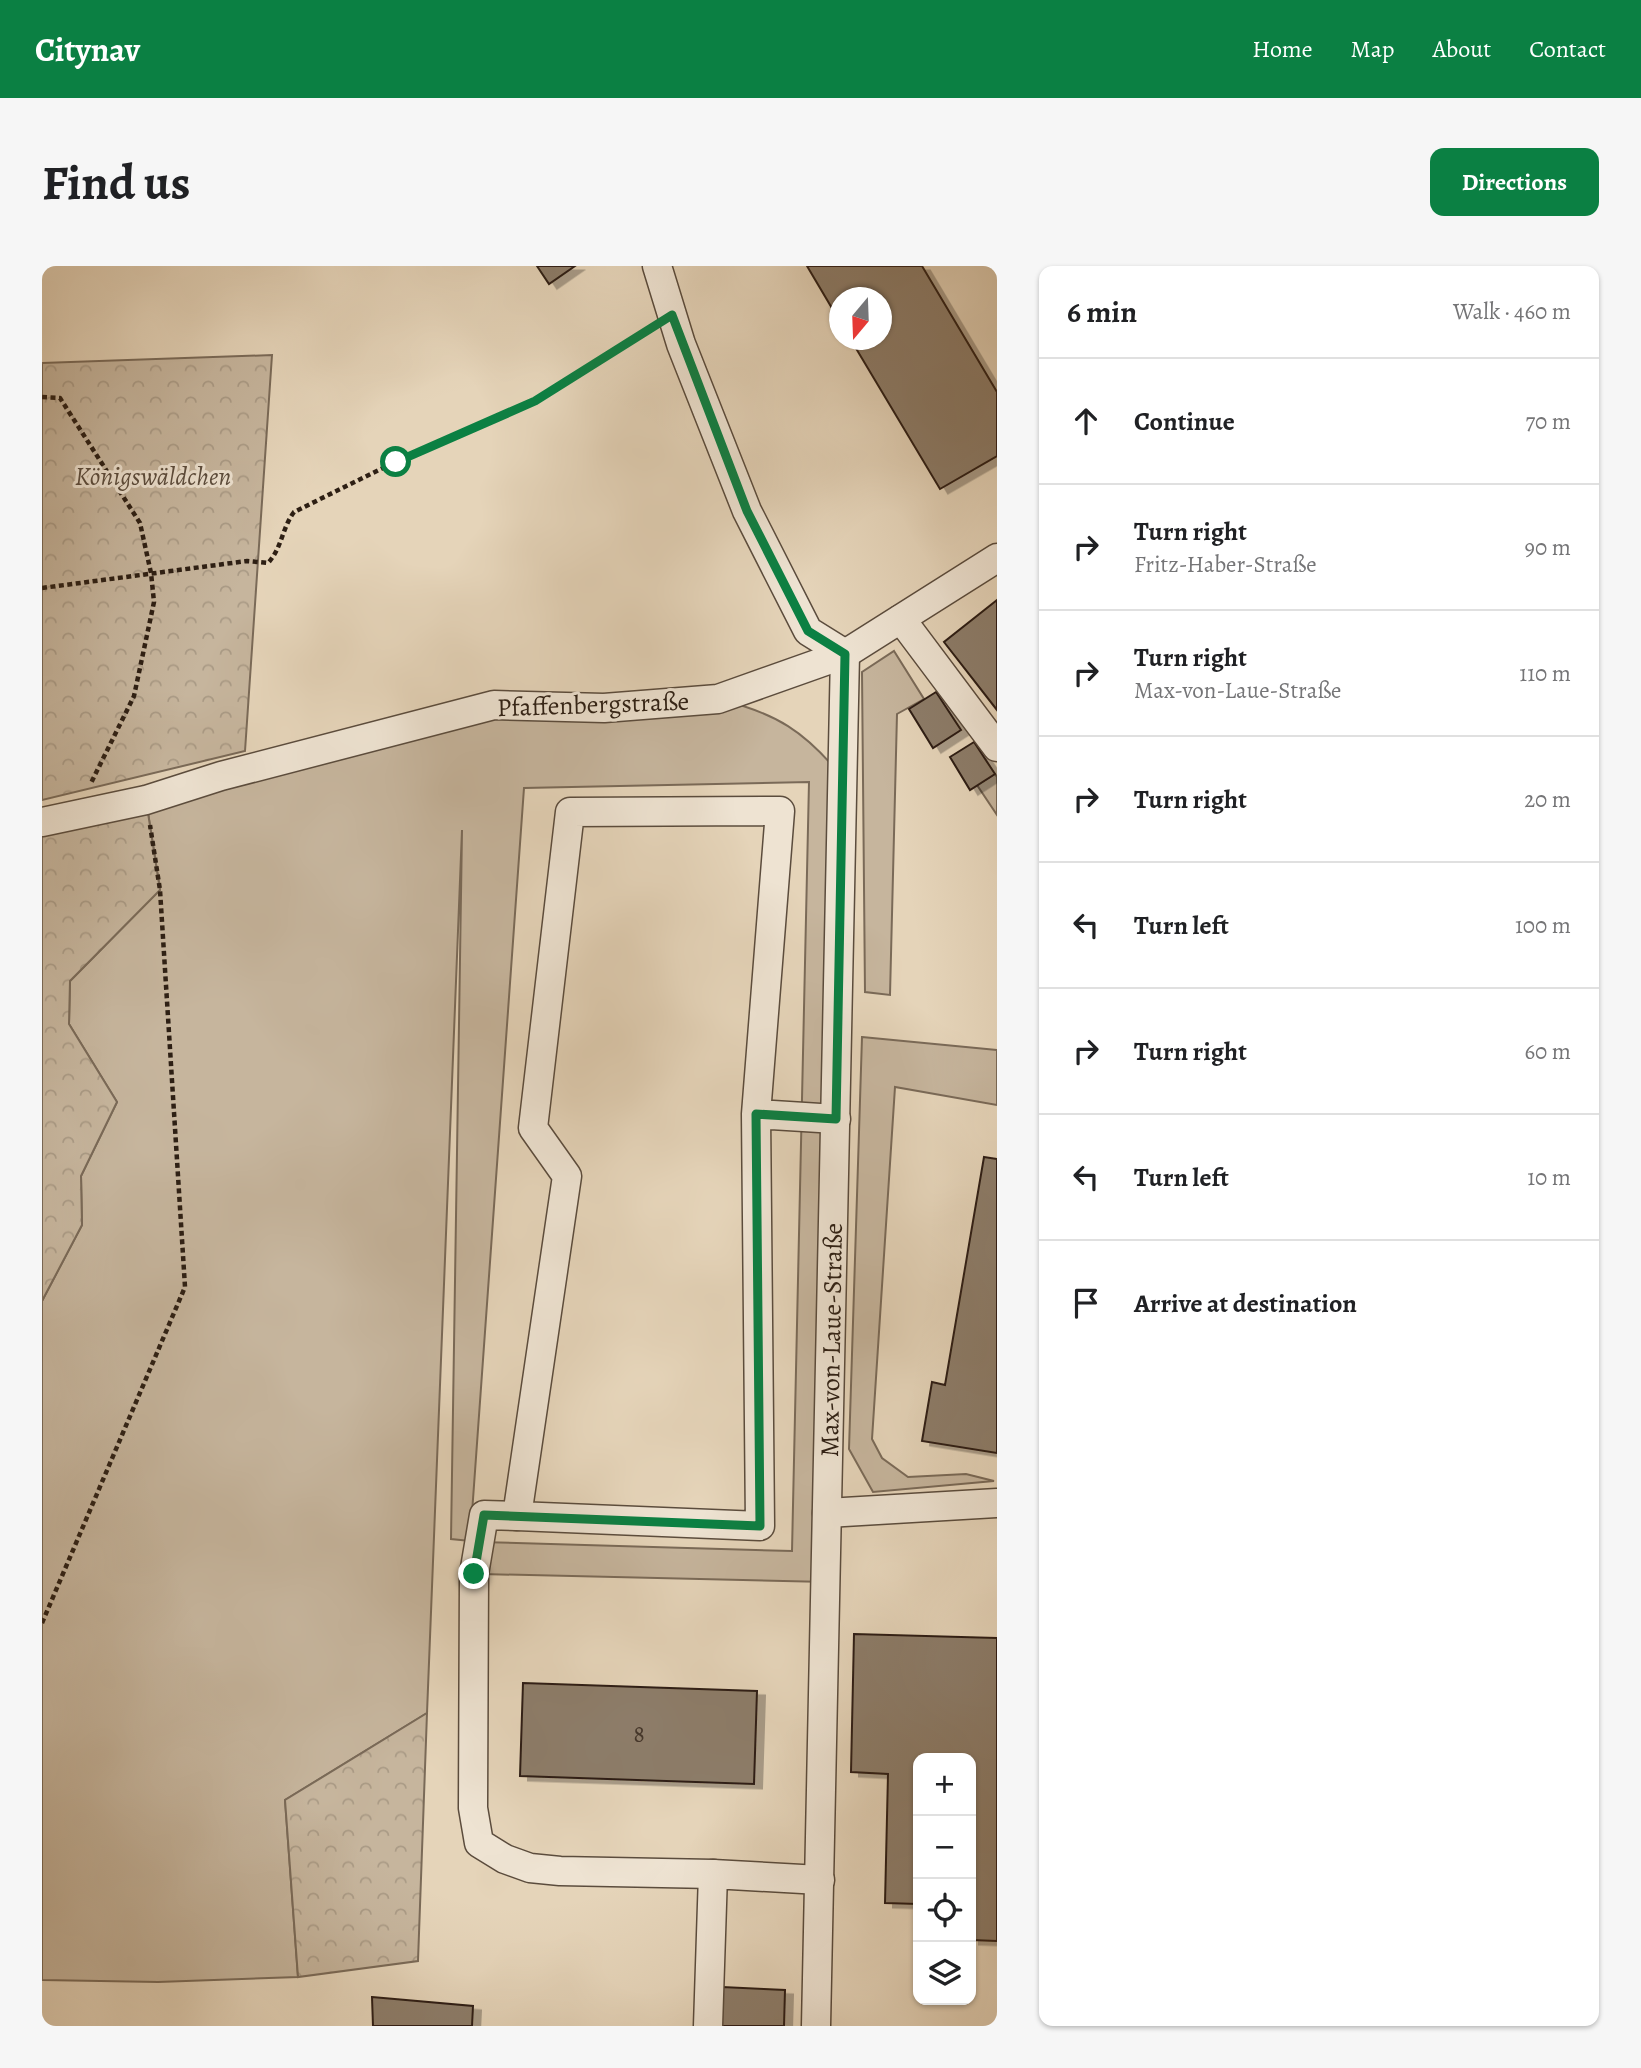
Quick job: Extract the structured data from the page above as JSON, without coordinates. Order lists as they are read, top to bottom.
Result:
{
  "streets": {
    "street": ["Pfaffenbergstraße", "Max-von-Laue-Straße"]
  },
  "crossings": [
    ["Pfaffenbergstraße", "Max-von-Laue-Straße"]
  ],
  "parks": ["Königswäldchen"],
  "house_numbers": ["8"],
  "north": "bottom",
  "page": {
    "header": "Citynav",
    "nav": [
      "Home",
      "Map",
      "About",
      "Contact"
    ],
    "buttons": "Directions",
    "title": "Find us",
    "heading": ["6 min", "Walk · 460 m"],
    "list": [
      ["Continue", "70 m"],
      ["Turn right", "Fritz-Haber-Straße", "90 m"],
      ["Turn right", "Max-von-Laue-Straße", "110 m"],
      ["Turn right", "20 m"],
      ["Turn left", "100 m"],
      ["Turn right", "60 m"],
      ["Turn left", "10 m"],
      "Arrive at destination"
    ],
    "map_buttons": ["+", "−"]
  }
}
